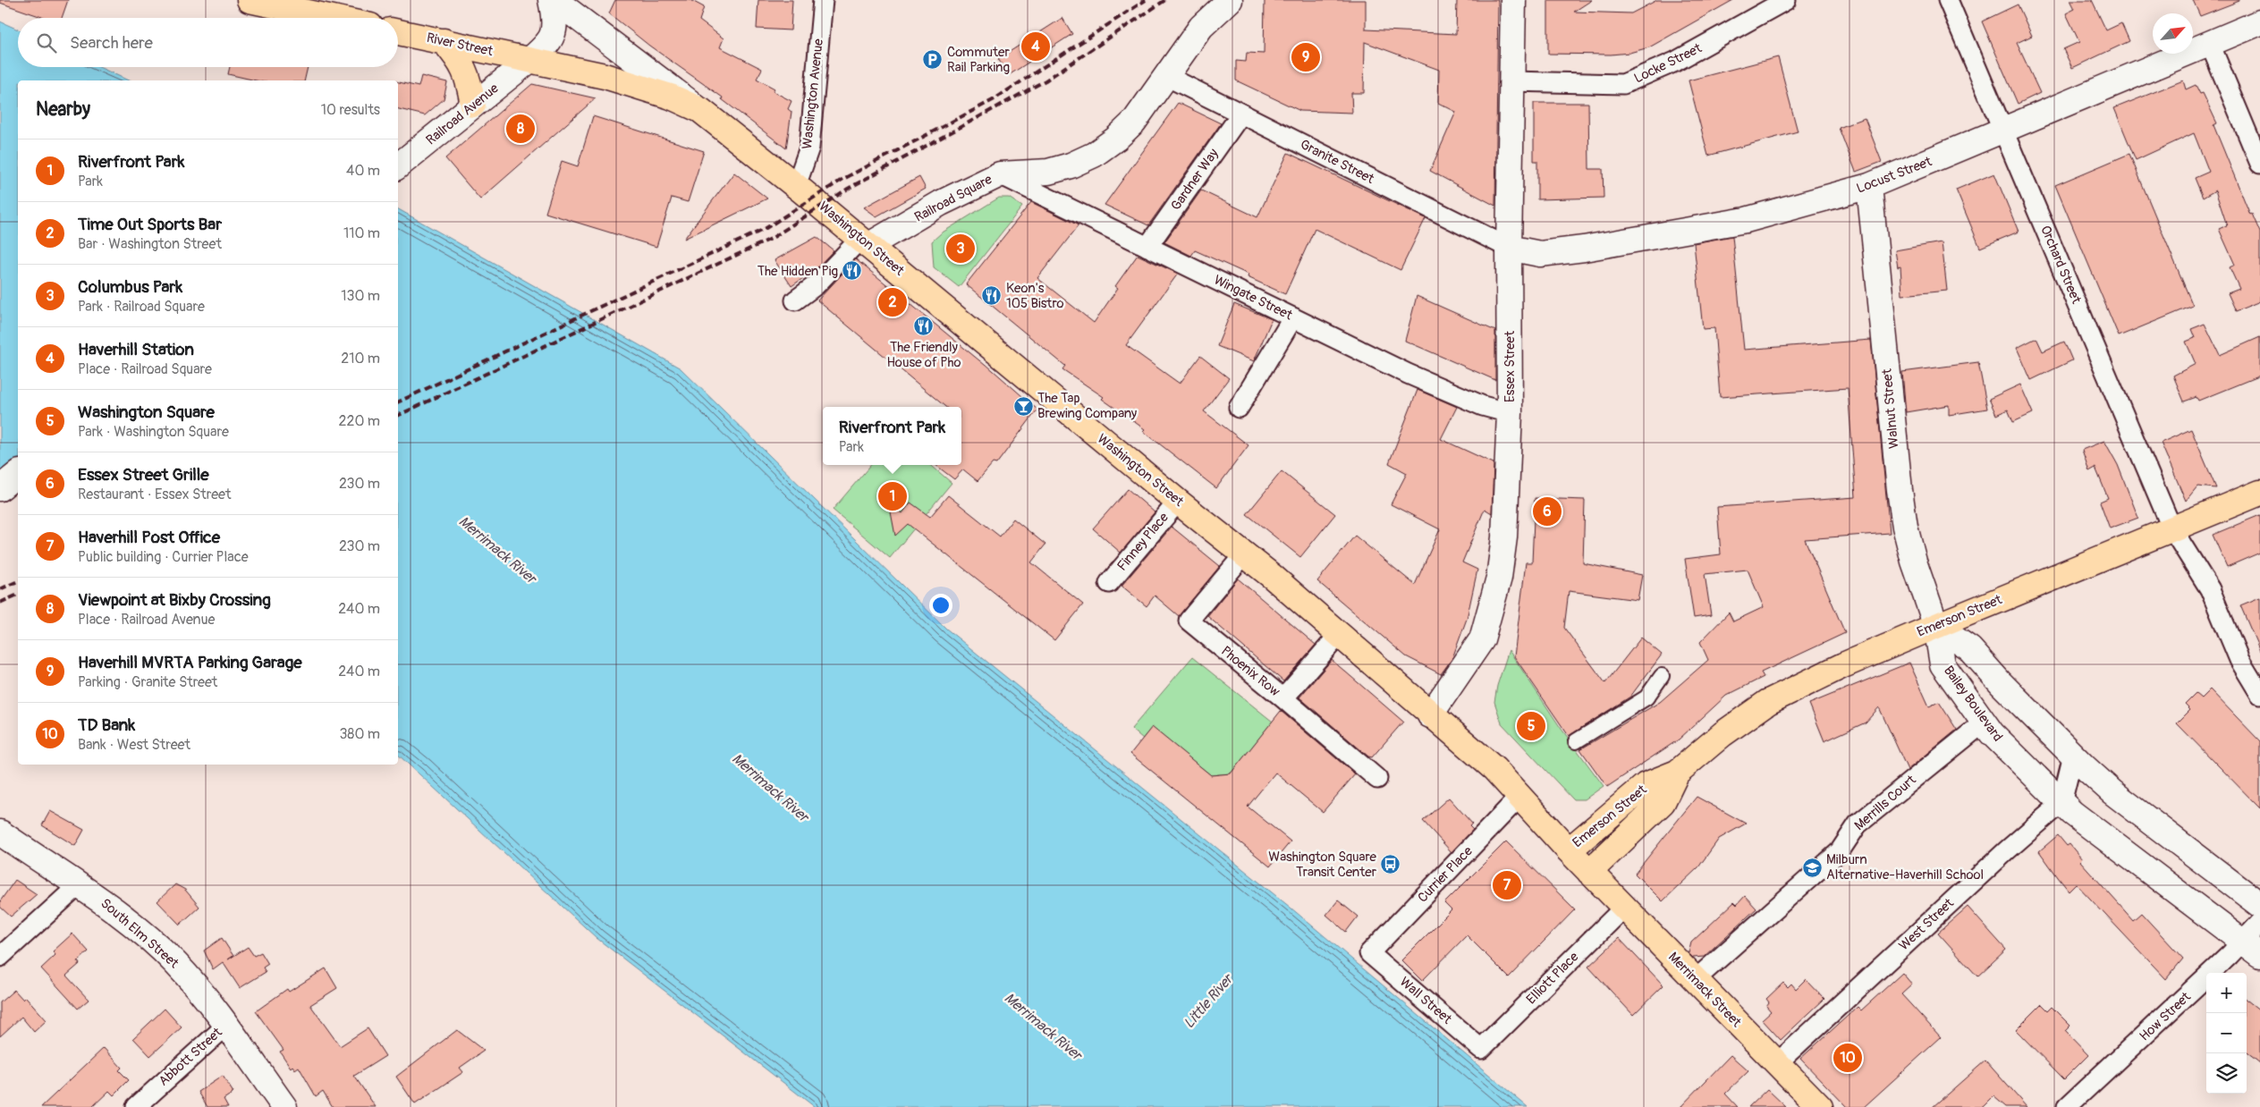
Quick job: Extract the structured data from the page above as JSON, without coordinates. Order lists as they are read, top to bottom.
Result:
{
  "streets": {
    "main road": [
      "River Street",
      "Railroad Avenue",
      "Locust Street",
      "Railroad Square",
      "Washington Street",
      "Essex Street",
      "Walnut Street",
      "Emerson Street",
      "Bailey Boulevard",
      "South Elm Street",
      "Merrimack Street"
    ],
    "street": [
      "Locke Street",
      "Washington Avenue",
      "Granite Street",
      "Gardner Way",
      "Orchard Street",
      "Wingate Street",
      "Finney Place",
      "Phoenix Row",
      "Merrills Court",
      "Currier Place",
      "West Street",
      "Elliott Place",
      "Wall Street",
      "How Street",
      "Abbott Street"
    ]
  },
  "crossings": [
    ["River Street", "Railroad Avenue"],
    ["River Street", "Washington Street"],
    ["Locke Street", "Essex Street"],
    ["Washington Avenue", "Washington Street"],
    ["Railroad Avenue", "Washington Street"],
    ["Granite Street", "Locust Street"],
    ["Granite Street", "Gardner Way"],
    ["Granite Street", "Railroad Square"],
    ["Granite Street", "Essex Street"],
    ["Locust Street", "Orchard Street"],
    ["Locust Street", "Essex Street"],
    ["Locust Street", "Walnut Street"],
    ["Gardner Way", "Wingate Street"],
    ["Railroad Square", "Washington Street"],
    ["Railroad Square", "Wingate Street"],
    ["Washington Street", "Essex Street"],
    ["Washington Street", "Finney Place"],
    ["Washington Street", "Phoenix Row"],
    ["Washington Street", "Currier Place"],
    ["Washington Street", "Merrimack Street"],
    ["Orchard Street", "Emerson Street"],
    ["Wingate Street", "Essex Street"],
    ["Walnut Street", "Emerson Street"],
    ["Walnut Street", "Bailey Boulevard"],
    ["Emerson Street", "Bailey Boulevard"],
    ["Emerson Street", "Merrimack Street"],
    ["Bailey Boulevard", "Merrills Court"],
    ["Bailey Boulevard", "West Street"],
    ["Bailey Boulevard", "How Street"],
    ["Merrills Court", "Merrimack Street"],
    ["Currier Place", "Merrimack Street"],
    ["Currier Place", "Wall Street"],
    ["West Street", "Merrimack Street"],
    ["South Elm Street", "Abbott Street"],
    ["Elliott Place", "Merrimack Street"],
    ["Elliott Place", "Wall Street"]
  ],
  "water": ["Merrimack River", "Little River"],
  "places": {
    "parking": ["Commuter Rail Parking"],
    "restaurant": ["The Hidden Pig", "Keon's 105 Bistro", "The Friendly House of Pho"],
    "bar": ["The Tap Brewing Company"],
    "bus stop": ["Washington Square Transit Center"],
    "school or university": ["Milburn Alternative-Haverhill School"]
  },
  "north": "top right",
  "page": {
    "search": "Search here",
    "pins": [
      "4",
      "9",
      "8",
      "3",
      "2",
      "1",
      "6",
      "5",
      "7",
      "10"
    ],
    "heading": ["Nearby", "10 results"],
    "list": [
      {
        "mark": "1",
        "name": "Riverfront Park",
        "note": "Park",
        "value": "40 m"
      },
      {
        "mark": "2",
        "name": "Time Out Sports Bar",
        "note": "Bar · Washington Street",
        "value": "110 m"
      },
      {
        "mark": "3",
        "name": "Columbus Park",
        "note": "Park · Railroad Square",
        "value": "130 m"
      },
      {
        "mark": "4",
        "name": "Haverhill Station",
        "note": "Place · Railroad Square",
        "value": "210 m"
      },
      {
        "mark": "5",
        "name": "Washington Square",
        "note": "Park · Washington Square",
        "value": "220 m"
      },
      {
        "mark": "6",
        "name": "Essex Street Grille",
        "note": "Restaurant · Essex Street",
        "value": "230 m"
      },
      {
        "mark": "7",
        "name": "Haverhill Post Office",
        "note": "Public building · Currier Place",
        "value": "230 m"
      },
      {
        "mark": "8",
        "name": "Viewpoint at Bixby Crossing",
        "note": "Place · Railroad Avenue",
        "value": "240 m"
      },
      {
        "mark": "9",
        "name": "Haverhill MVRTA Parking Garage",
        "note": "Parking · Granite Street",
        "value": "240 m"
      },
      {
        "mark": "10",
        "name": "TD Bank",
        "note": "Bank · West Street",
        "value": "380 m"
      }
    ],
    "popup": ["Riverfront Park", "Park"],
    "map_buttons": ["+", "−"]
  }
}
